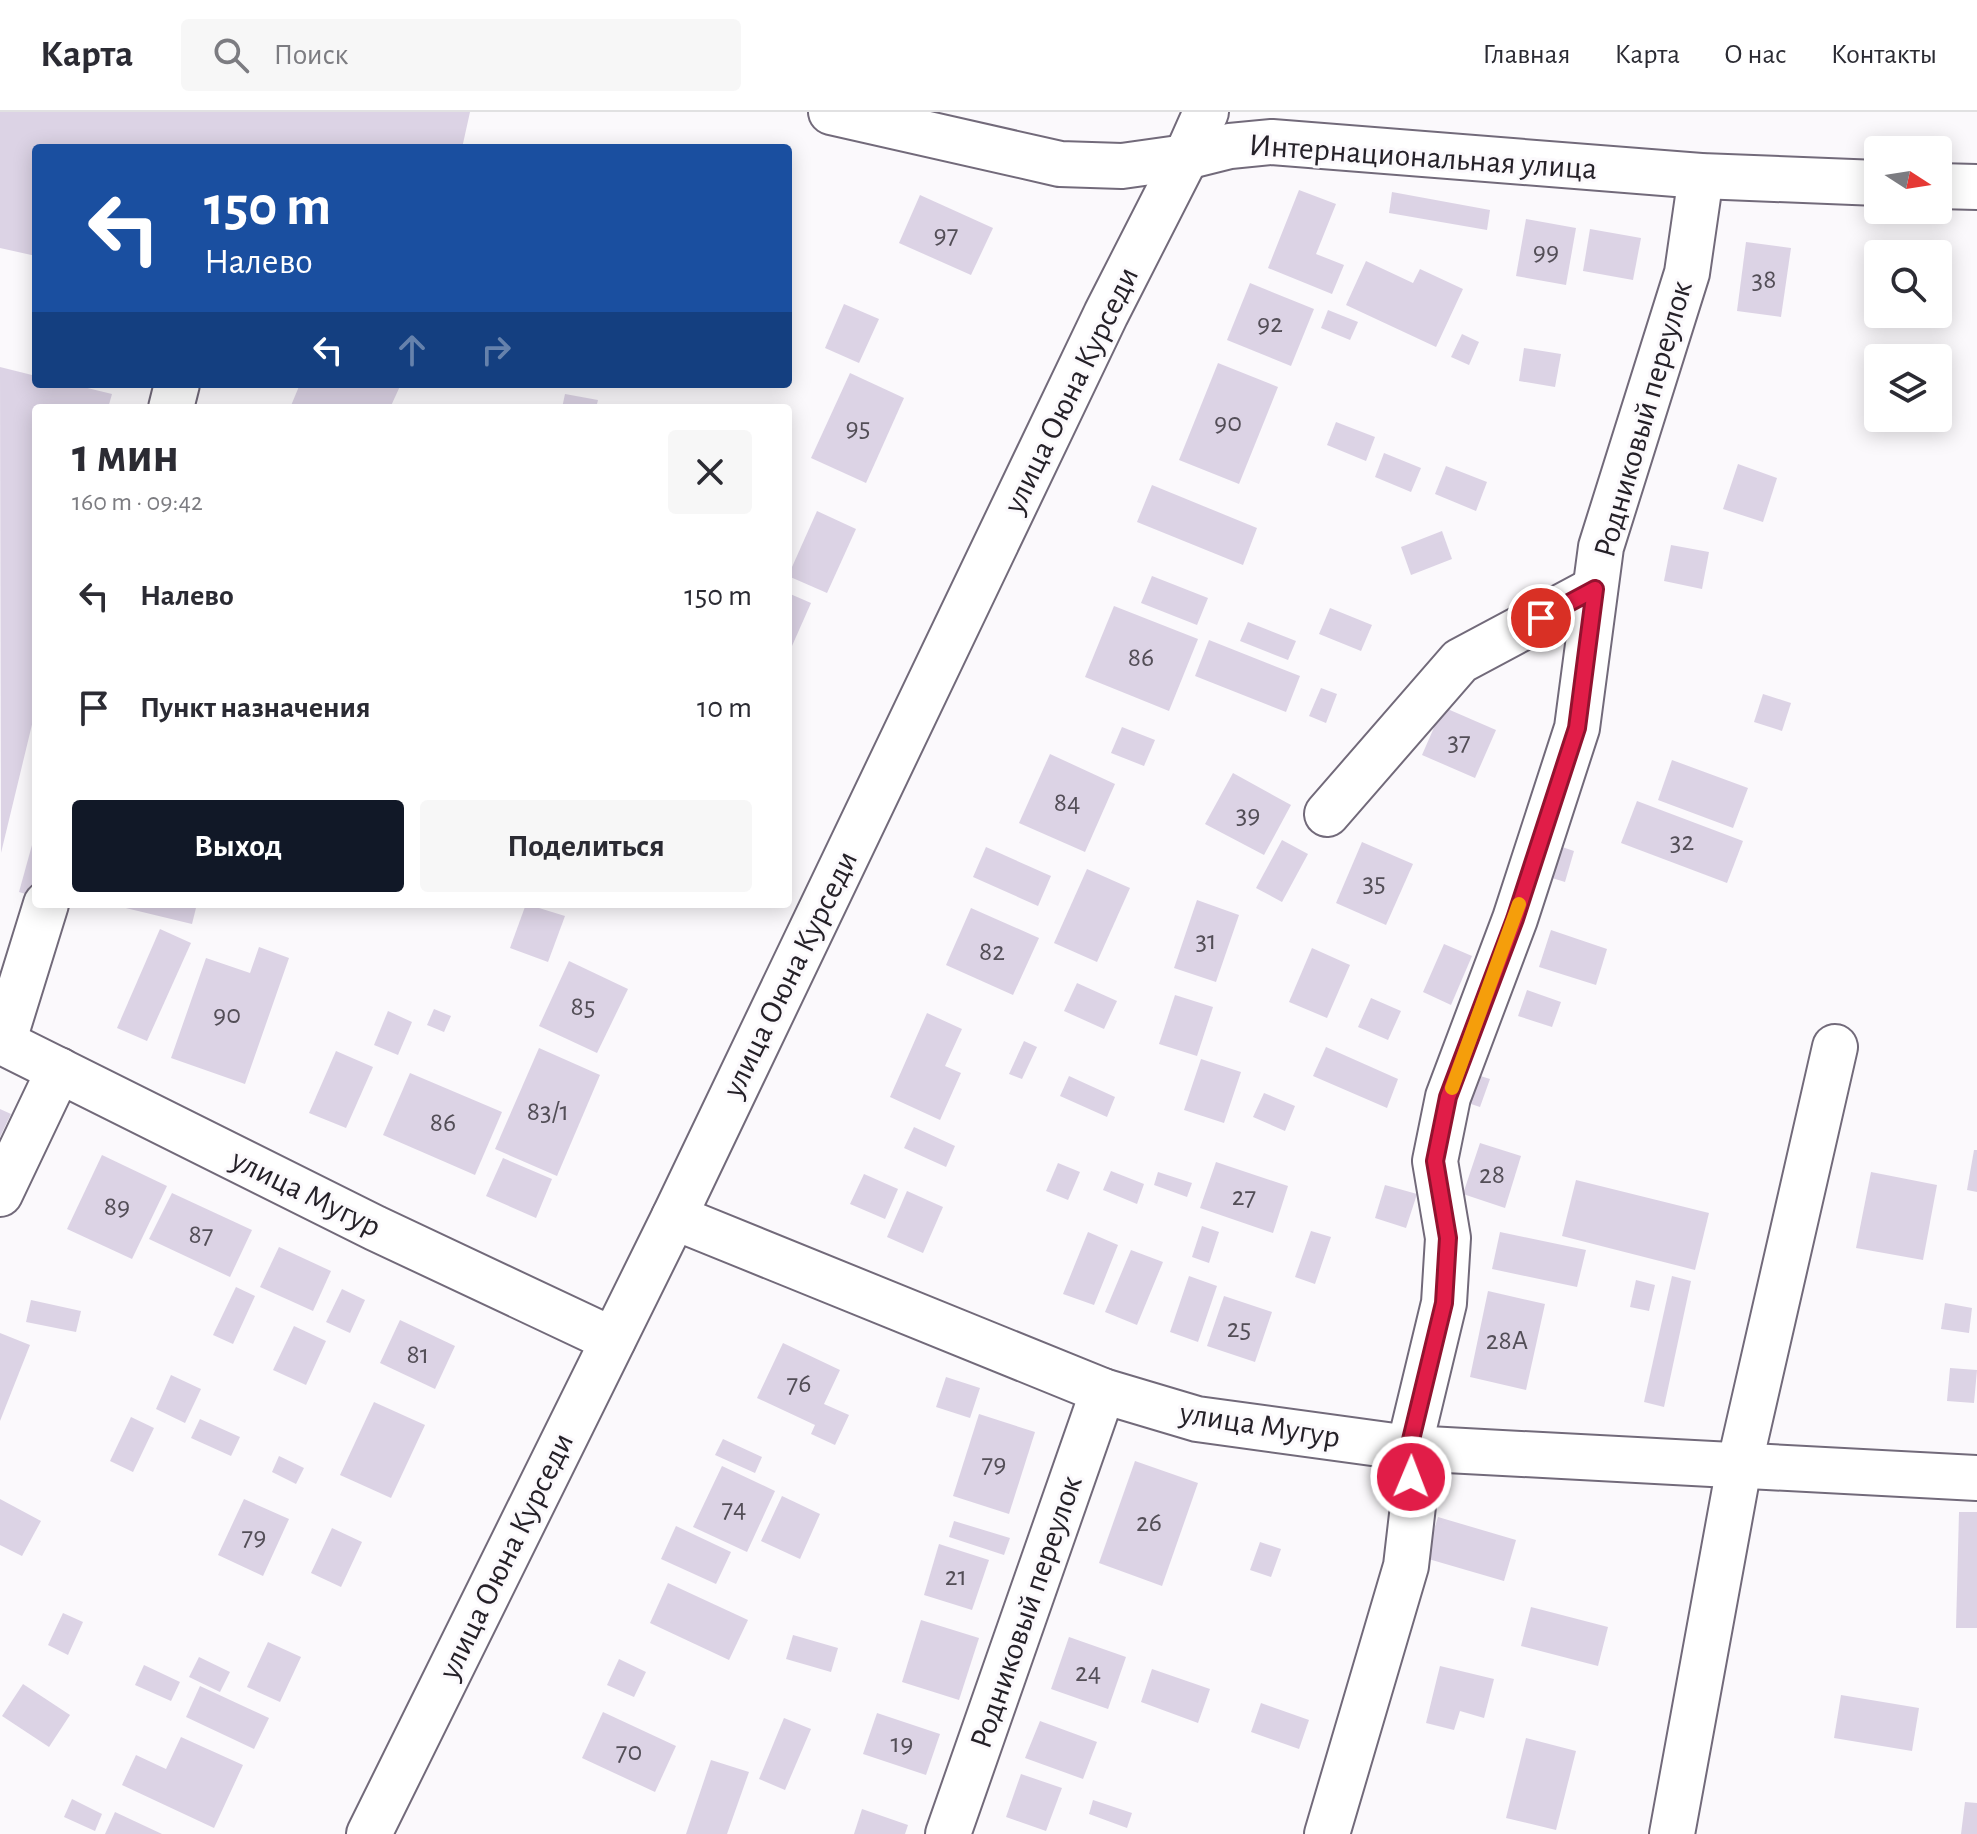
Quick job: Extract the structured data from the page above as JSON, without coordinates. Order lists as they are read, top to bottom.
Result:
{
  "streets": {
    "street": [
      "Интернациональная улица",
      "улица Оюна Курседи",
      "Родниковый переулок",
      "улица Мугур"
    ]
  },
  "crossings": [
    ["Интернациональная улица", "улица Оюна Курседи"],
    ["Интернациональная улица", "Родниковый переулок"],
    ["улица Оюна Курседи", "улица Мугур"],
    ["Родниковый переулок", "улица Мугур"]
  ],
  "house_numbers": [
    "97",
    "99",
    "38",
    "92",
    "90",
    "95",
    "86",
    "37",
    "84",
    "39",
    "32",
    "35",
    "31",
    "82",
    "85",
    "90",
    "83/1",
    "86",
    "28",
    "27",
    "89",
    "87",
    "25",
    "28А",
    "81",
    "76",
    "79",
    "74",
    "26",
    "79",
    "21",
    "24",
    "19",
    "70"
  ],
  "north": "right",
  "page": {
    "header": "Карта",
    "search": "Поиск",
    "nav": [
      "Главная",
      "Карта",
      "О нас",
      "Контакты"
    ],
    "turn": ["150 m", "Налево"],
    "heading": ["1 мин", "160 m · 09:42"],
    "list": [
      {
        "name": "Налево",
        "value": "150 m"
      },
      {
        "name": "Пункт назначения",
        "value": "10 m"
      }
    ],
    "buttons": ["Выход", "Поделиться"]
  }
}
